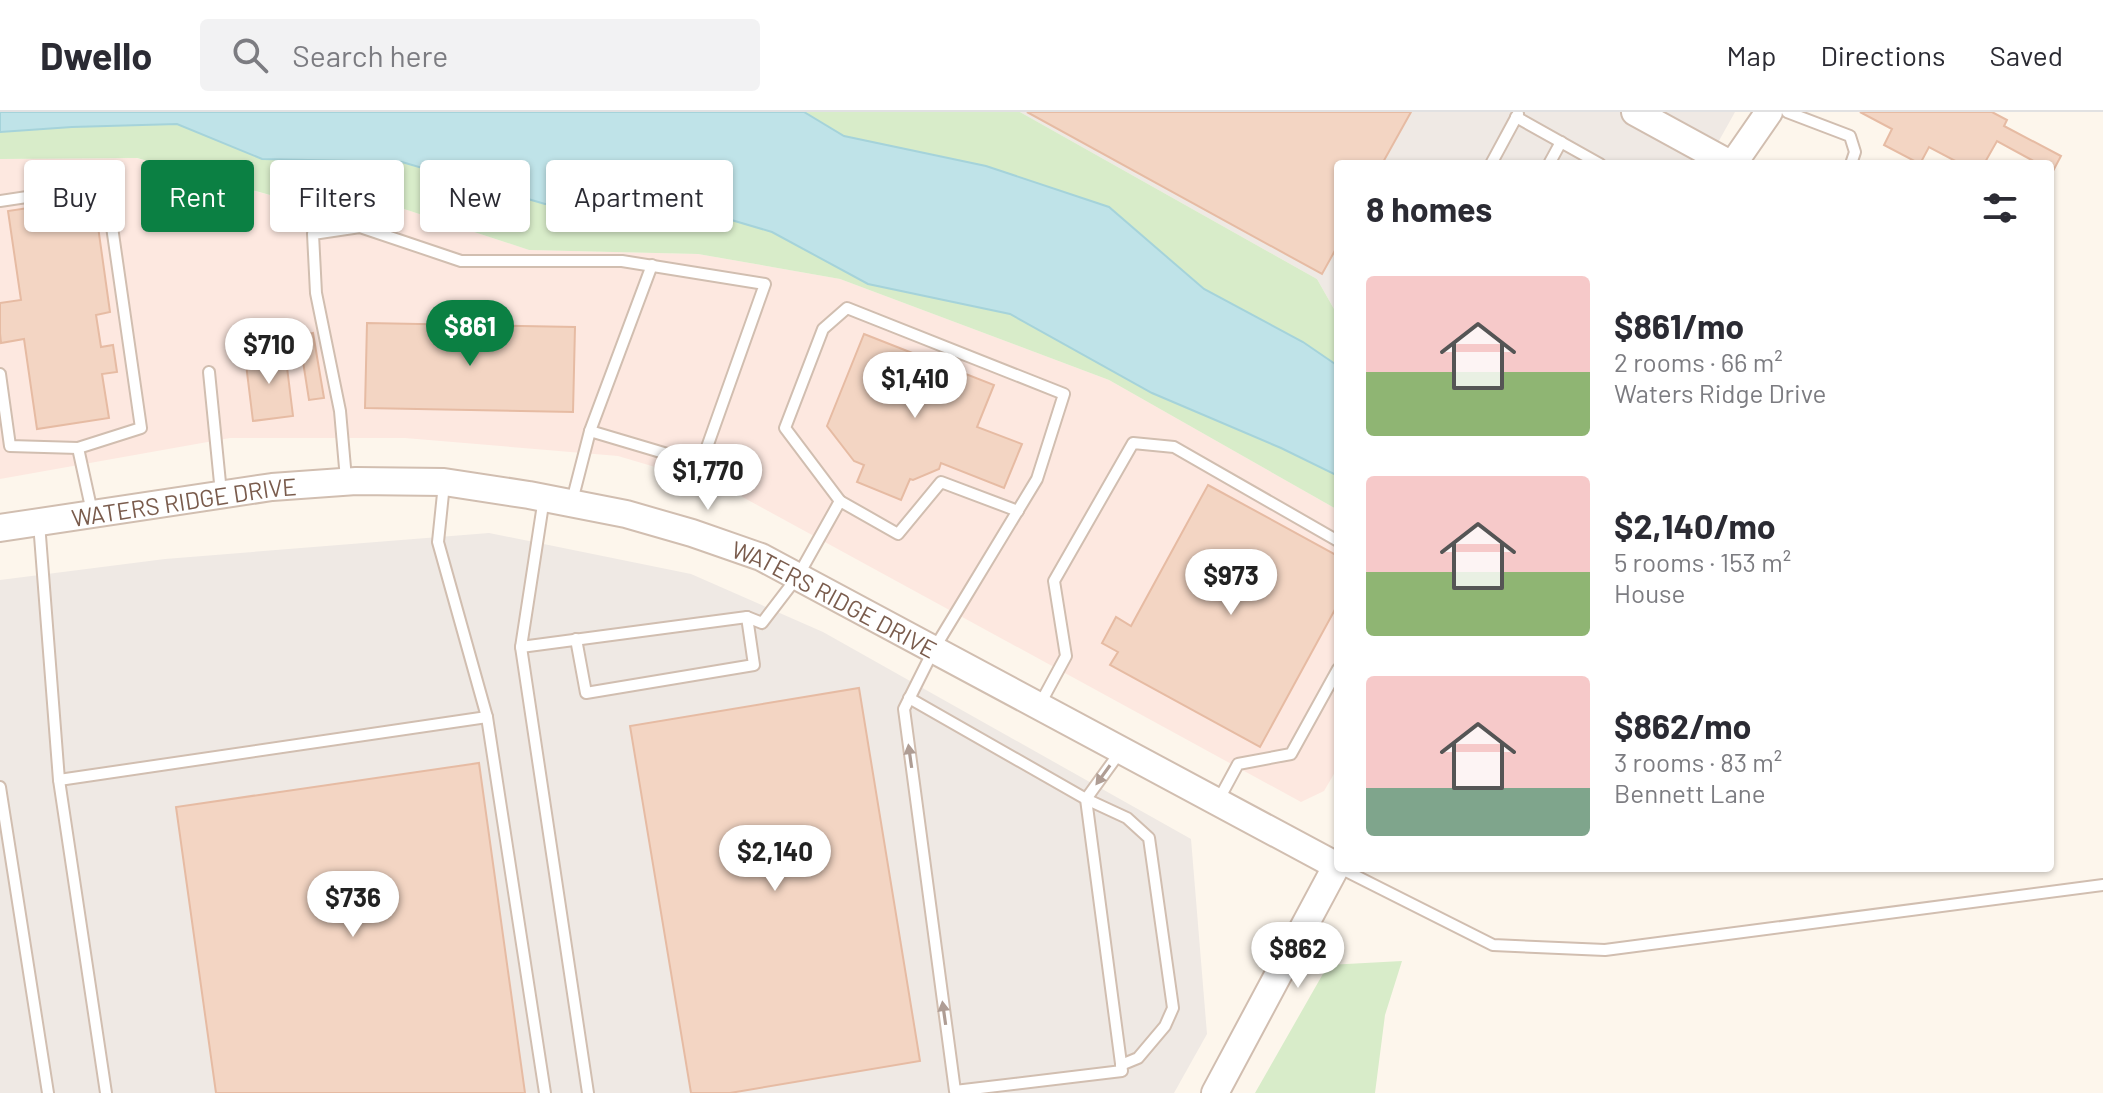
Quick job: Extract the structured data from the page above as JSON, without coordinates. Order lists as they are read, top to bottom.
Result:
{
  "streets": {
    "street": ["WATERS RIDGE DRIVE"]
  },
  "page": {
    "header": "Dwello",
    "search": "Search here",
    "nav": ["Map", "Directions", "Saved"],
    "chip": [
      "Buy",
      "Rent",
      "Filters",
      "New",
      "Apartment"
    ],
    "heading": "8 homes",
    "list": [
      {
        "name": "$861/mo",
        "note": "2 rooms · 66 m² · Waters Ridge Drive"
      },
      {
        "name": "$2,140/mo",
        "note": "5 rooms · 153 m² · House"
      },
      {
        "name": "$862/mo",
        "note": "3 rooms · 83 m² · Bennett Lane"
      }
    ],
    "price": [
      "$861",
      "$710",
      "$1,410",
      "$1,770",
      "$973",
      "$2,140",
      "$736",
      "$862"
    ]
  }
}
